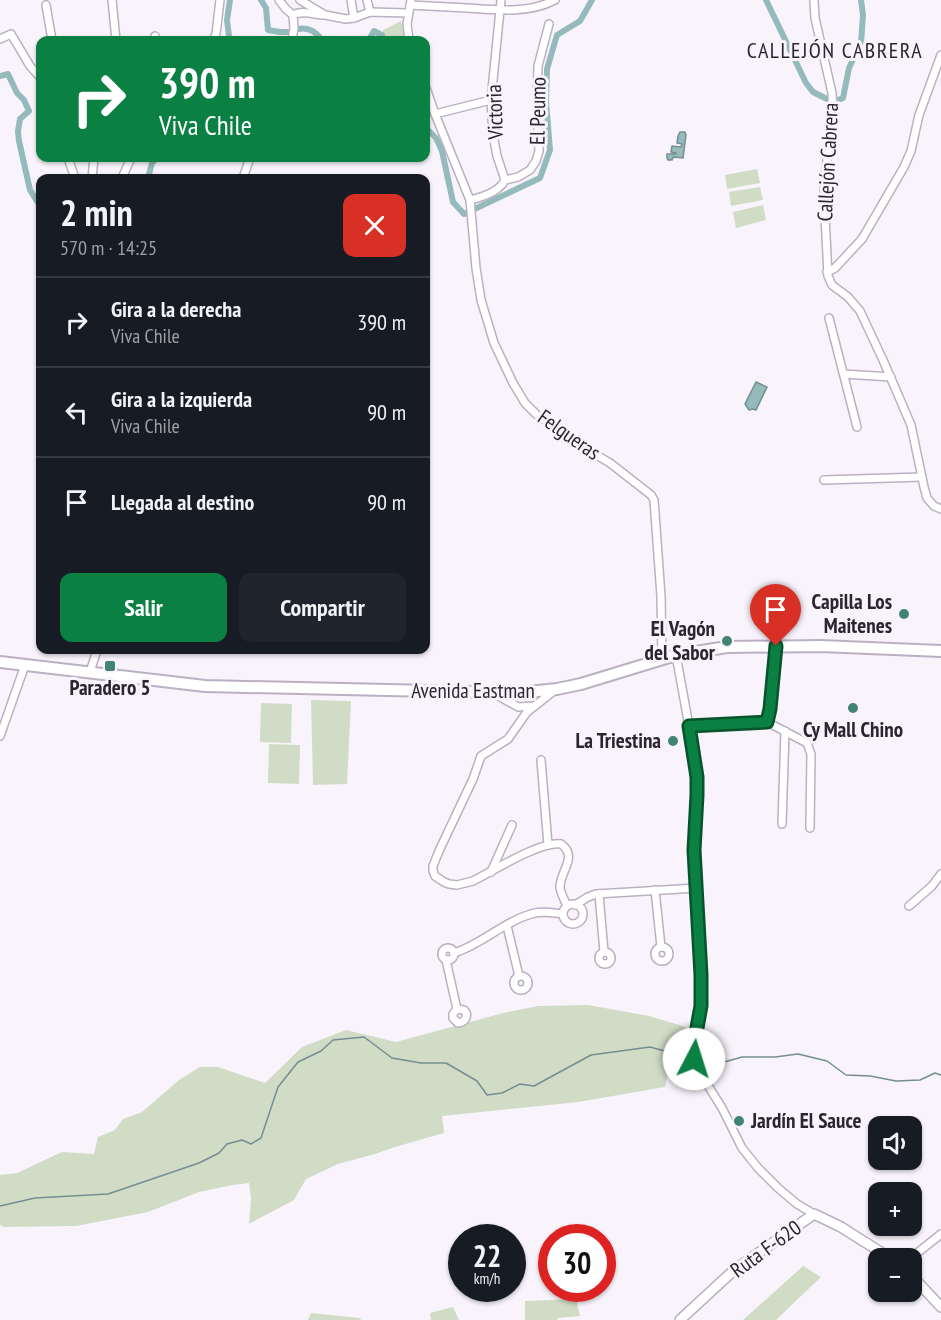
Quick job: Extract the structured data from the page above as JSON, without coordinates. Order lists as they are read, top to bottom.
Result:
{
  "streets": {
    "main road": ["Avenida Eastman"],
    "street": [
      "El Peumo",
      "Victoria",
      "Callejón Cabrera",
      "Felgueras",
      "Ruta F-620"
    ]
  },
  "crossings": [
    ["El Peumo", "Victoria"],
    ["Felgueras", "Avenida Eastman"]
  ],
  "districts": ["CALLEJÓN CABRERA"],
  "places": {
    "other": [
      "Capilla Los Maitenes",
      "El Vagón del Sabor",
      "Cy Mall Chino",
      "La Triestina",
      "Jardín El Sauce"
    ],
    "transit": ["Paradero 5"]
  },
  "page": {
    "turn": ["390 m", "Viva Chile"],
    "heading": ["2 min", "570 m · 14:25"],
    "list": [
      {
        "name": "Gira a la derecha",
        "note": "Viva Chile",
        "value": "390 m"
      },
      {
        "name": "Gira a la izquierda",
        "note": "Viva Chile",
        "value": "90 m"
      },
      {
        "name": "Llegada al destino",
        "value": "90 m"
      }
    ],
    "buttons": ["Salir", "Compartir"],
    "map_buttons": ["+", "−"],
    "speed": "22 km/h",
    "limit": "30"
  }
}
